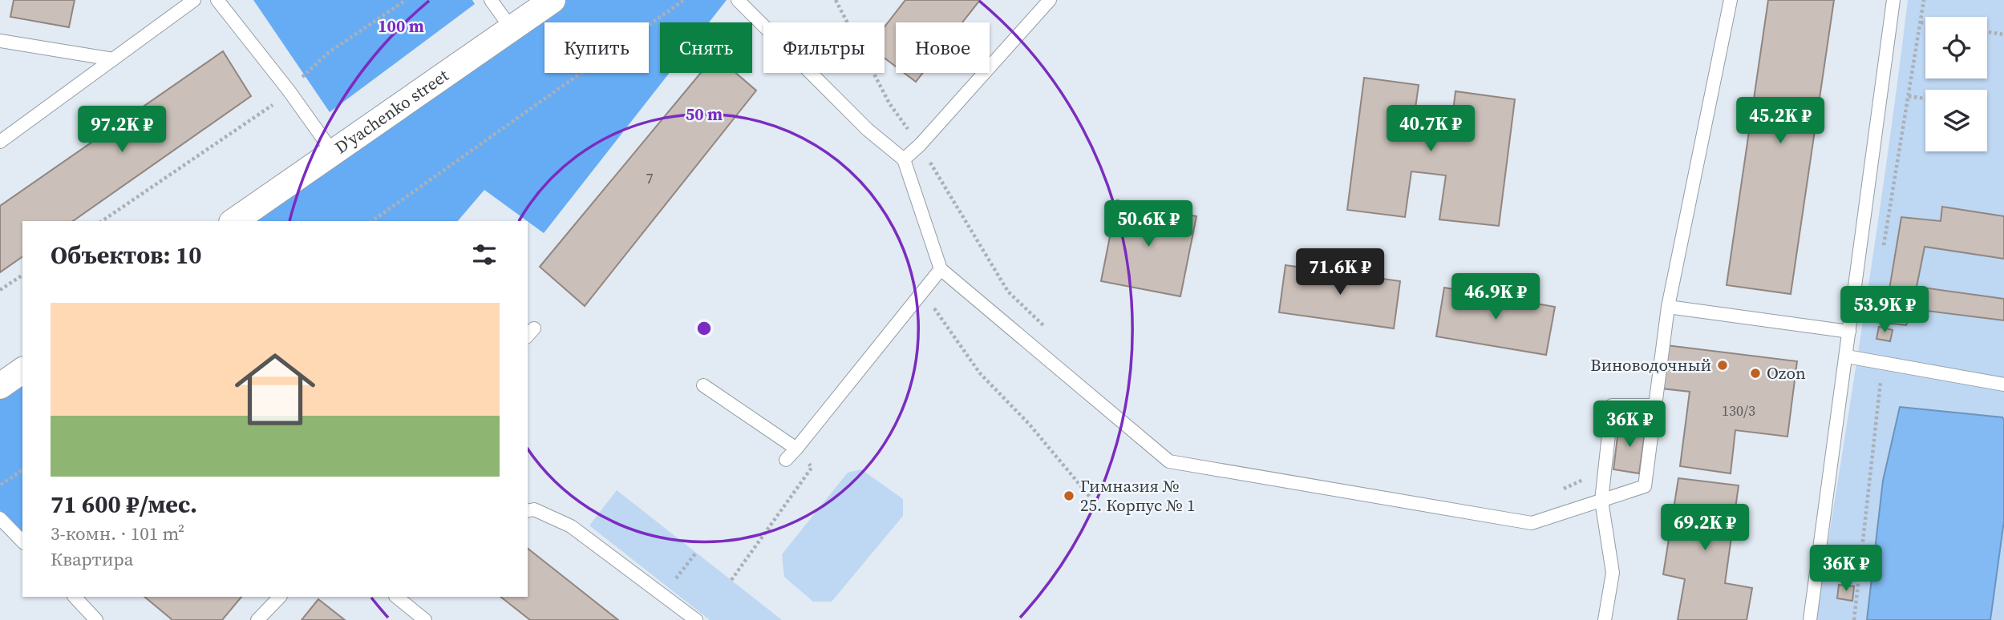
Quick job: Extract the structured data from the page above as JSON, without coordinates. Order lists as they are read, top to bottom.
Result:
{
  "streets": {
    "street": ["D'yachenko street"]
  },
  "places": ["Виноводочный", "Ozon", "Гимназия № 25. Корпус № 1"],
  "house_numbers": ["7", "130/3"],
  "page": {
    "chip": [
      "Купить",
      "Снять",
      "Фильтры",
      "Новое"
    ],
    "price": [
      "45.2K ₽",
      "40.7K ₽",
      "97.2K ₽",
      "50.6K ₽",
      "71.6K ₽",
      "46.9K ₽",
      "53.9K ₽",
      "36K ₽",
      "69.2K ₽",
      "36K ₽"
    ],
    "heading": "Объектов: 10",
    "list": [
      {
        "name": "71 600 ₽/мес.",
        "note": "3-комн. · 101 m² · Квартира"
      }
    ]
  },
  "rings": ["100 m", "50 m"]
}
